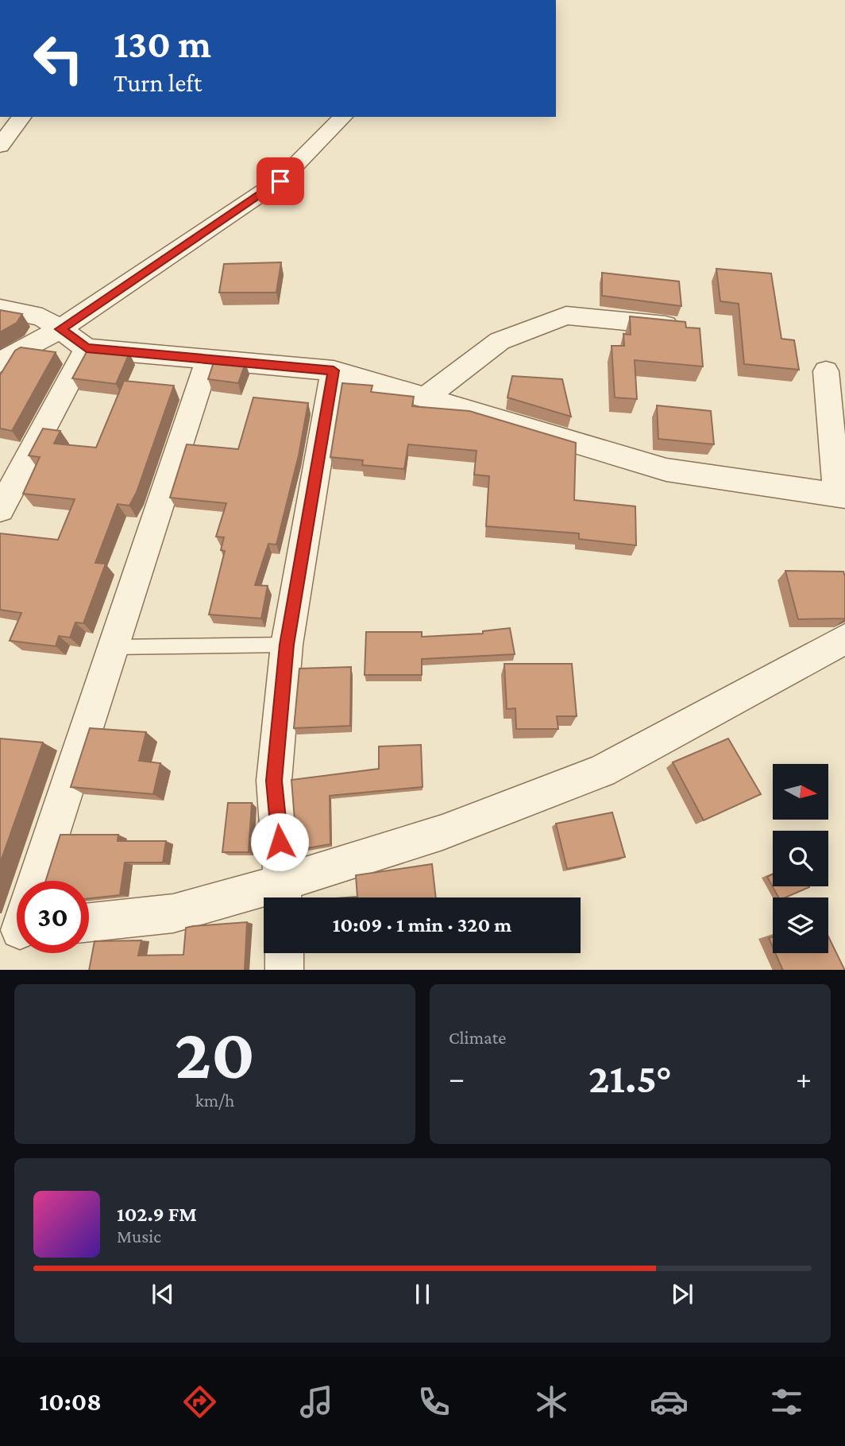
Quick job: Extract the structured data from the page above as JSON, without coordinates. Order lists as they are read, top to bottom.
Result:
{
  "north": "right",
  "page": {
    "turn": ["130 m", "Turn left"],
    "limit": "30",
    "trip": "10:09 · 1 min · 320 m",
    "tile": [
      ["20", "km/h"],
      "Climate"
    ],
    "heat": ["−", "21.5°", "+"],
    "song": ["102.9 FM", "Music"],
    "tabs": "10:08"
  }
}
